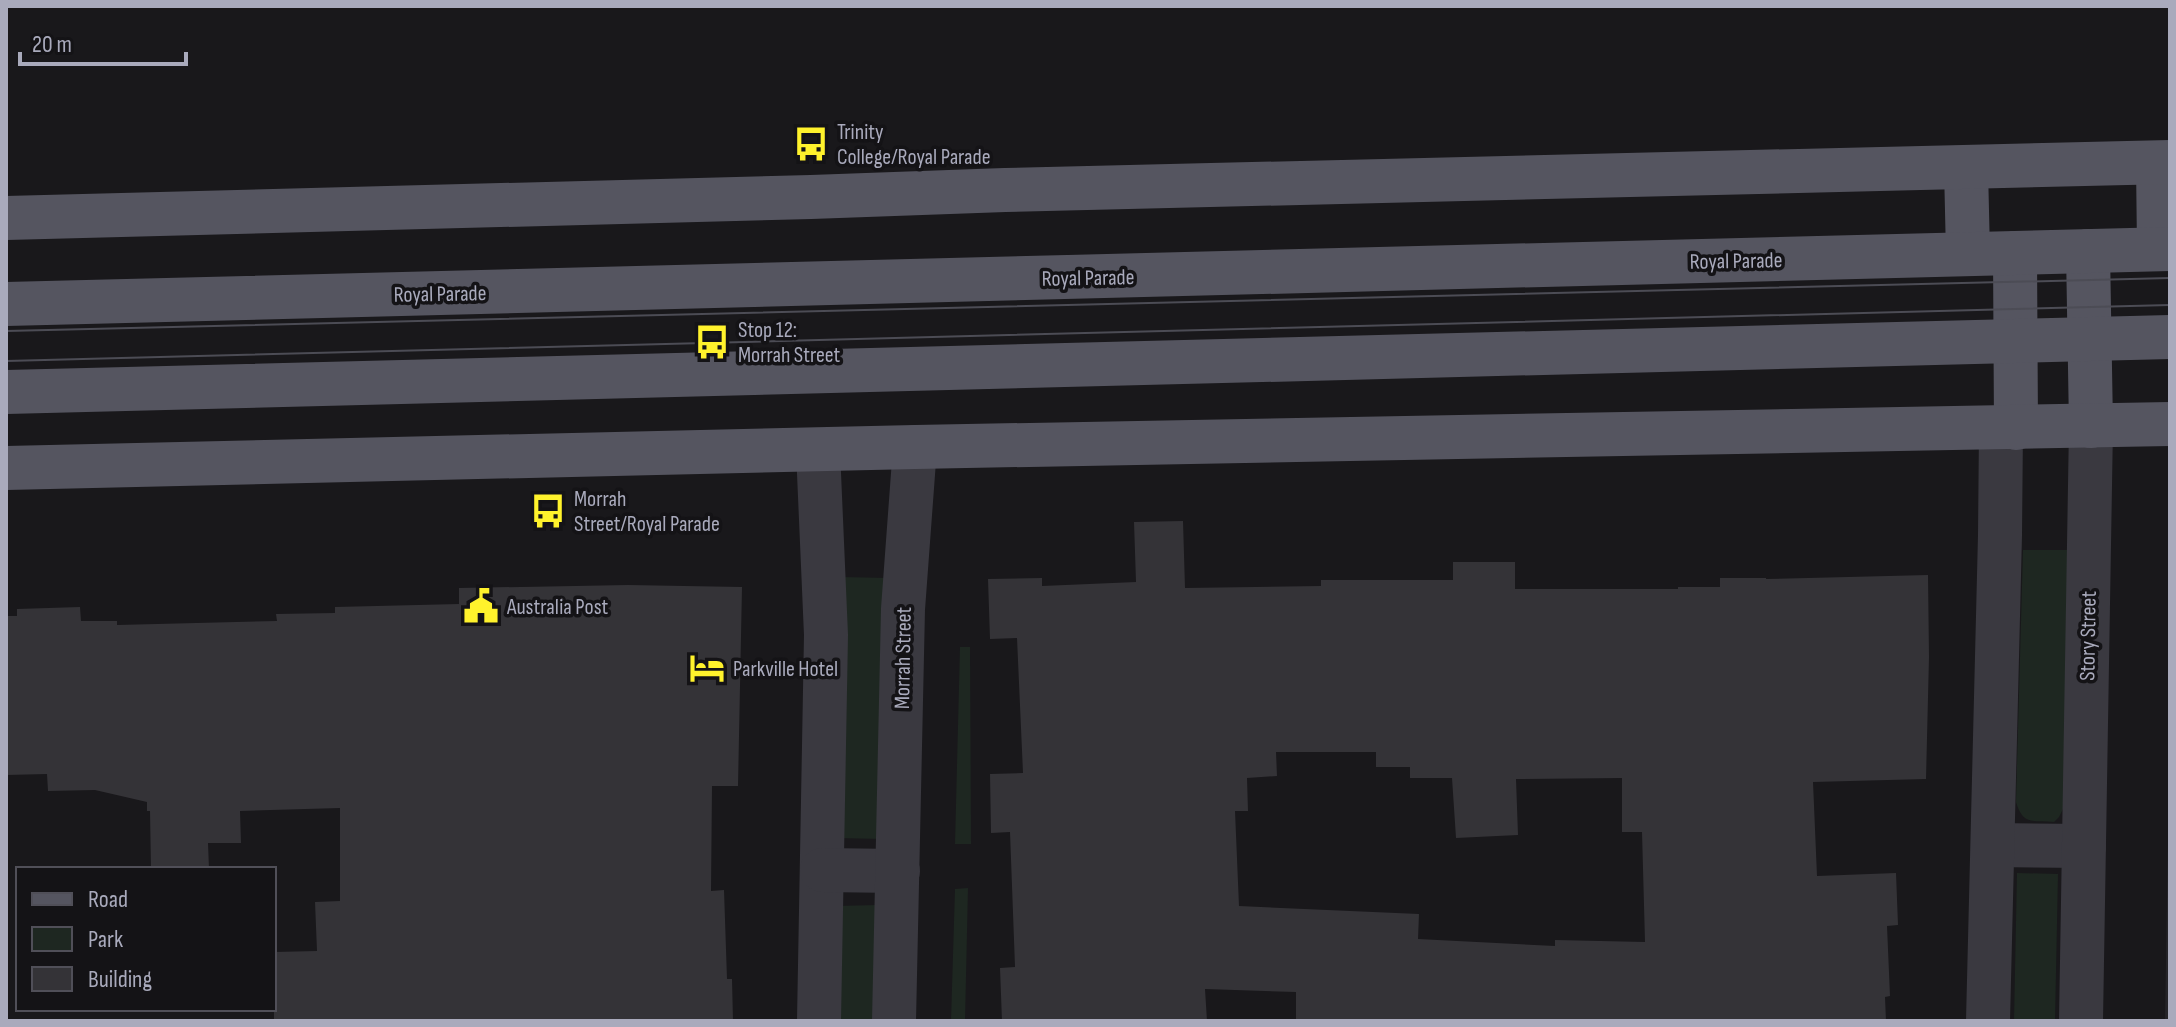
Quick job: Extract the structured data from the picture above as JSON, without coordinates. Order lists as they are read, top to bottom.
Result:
{
  "streets": {
    "main road": ["Royal Parade"],
    "street": ["Story Street", "Morrah Street"]
  },
  "places": {
    "bus stop": ["Trinity College/Royal Parade", "Stop 12: Morrah Street", "Morrah Street/Royal Parade"],
    "public building": ["Australia Post"],
    "hotel": ["Parkville Hotel"]
  },
  "legend": ["Road", "Park", "Building"],
  "scale_bar": "20 m"
}
